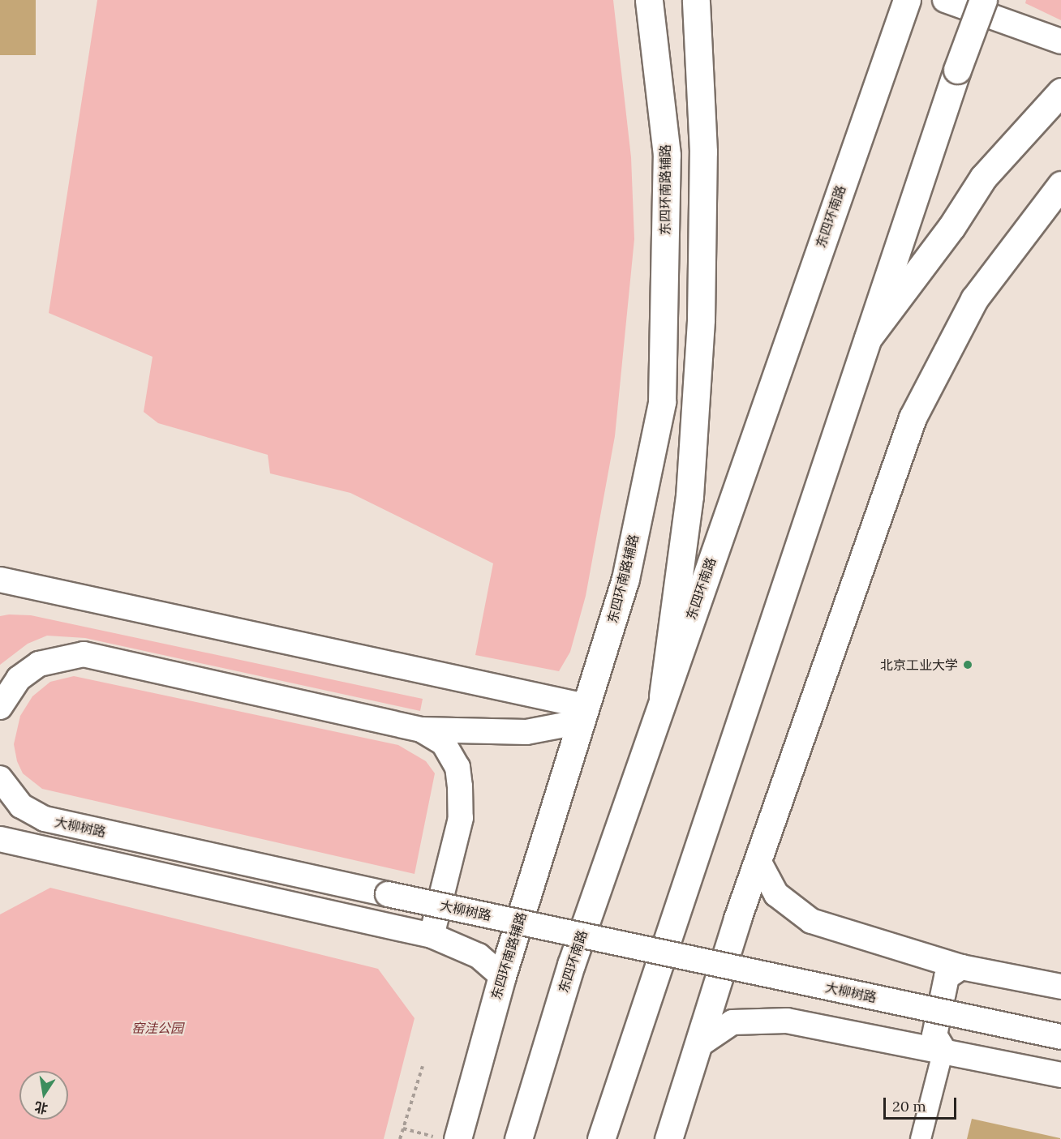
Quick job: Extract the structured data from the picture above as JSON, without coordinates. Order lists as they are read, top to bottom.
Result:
{
  "streets": {
    "main road": ["东四环南路辅路", "东四环南路"],
    "street": ["大柳树路"]
  },
  "parks": ["窑洼公园"],
  "places": ["北京工业大学"],
  "scale_bar": "20 m",
  "north": "bottom"
}
